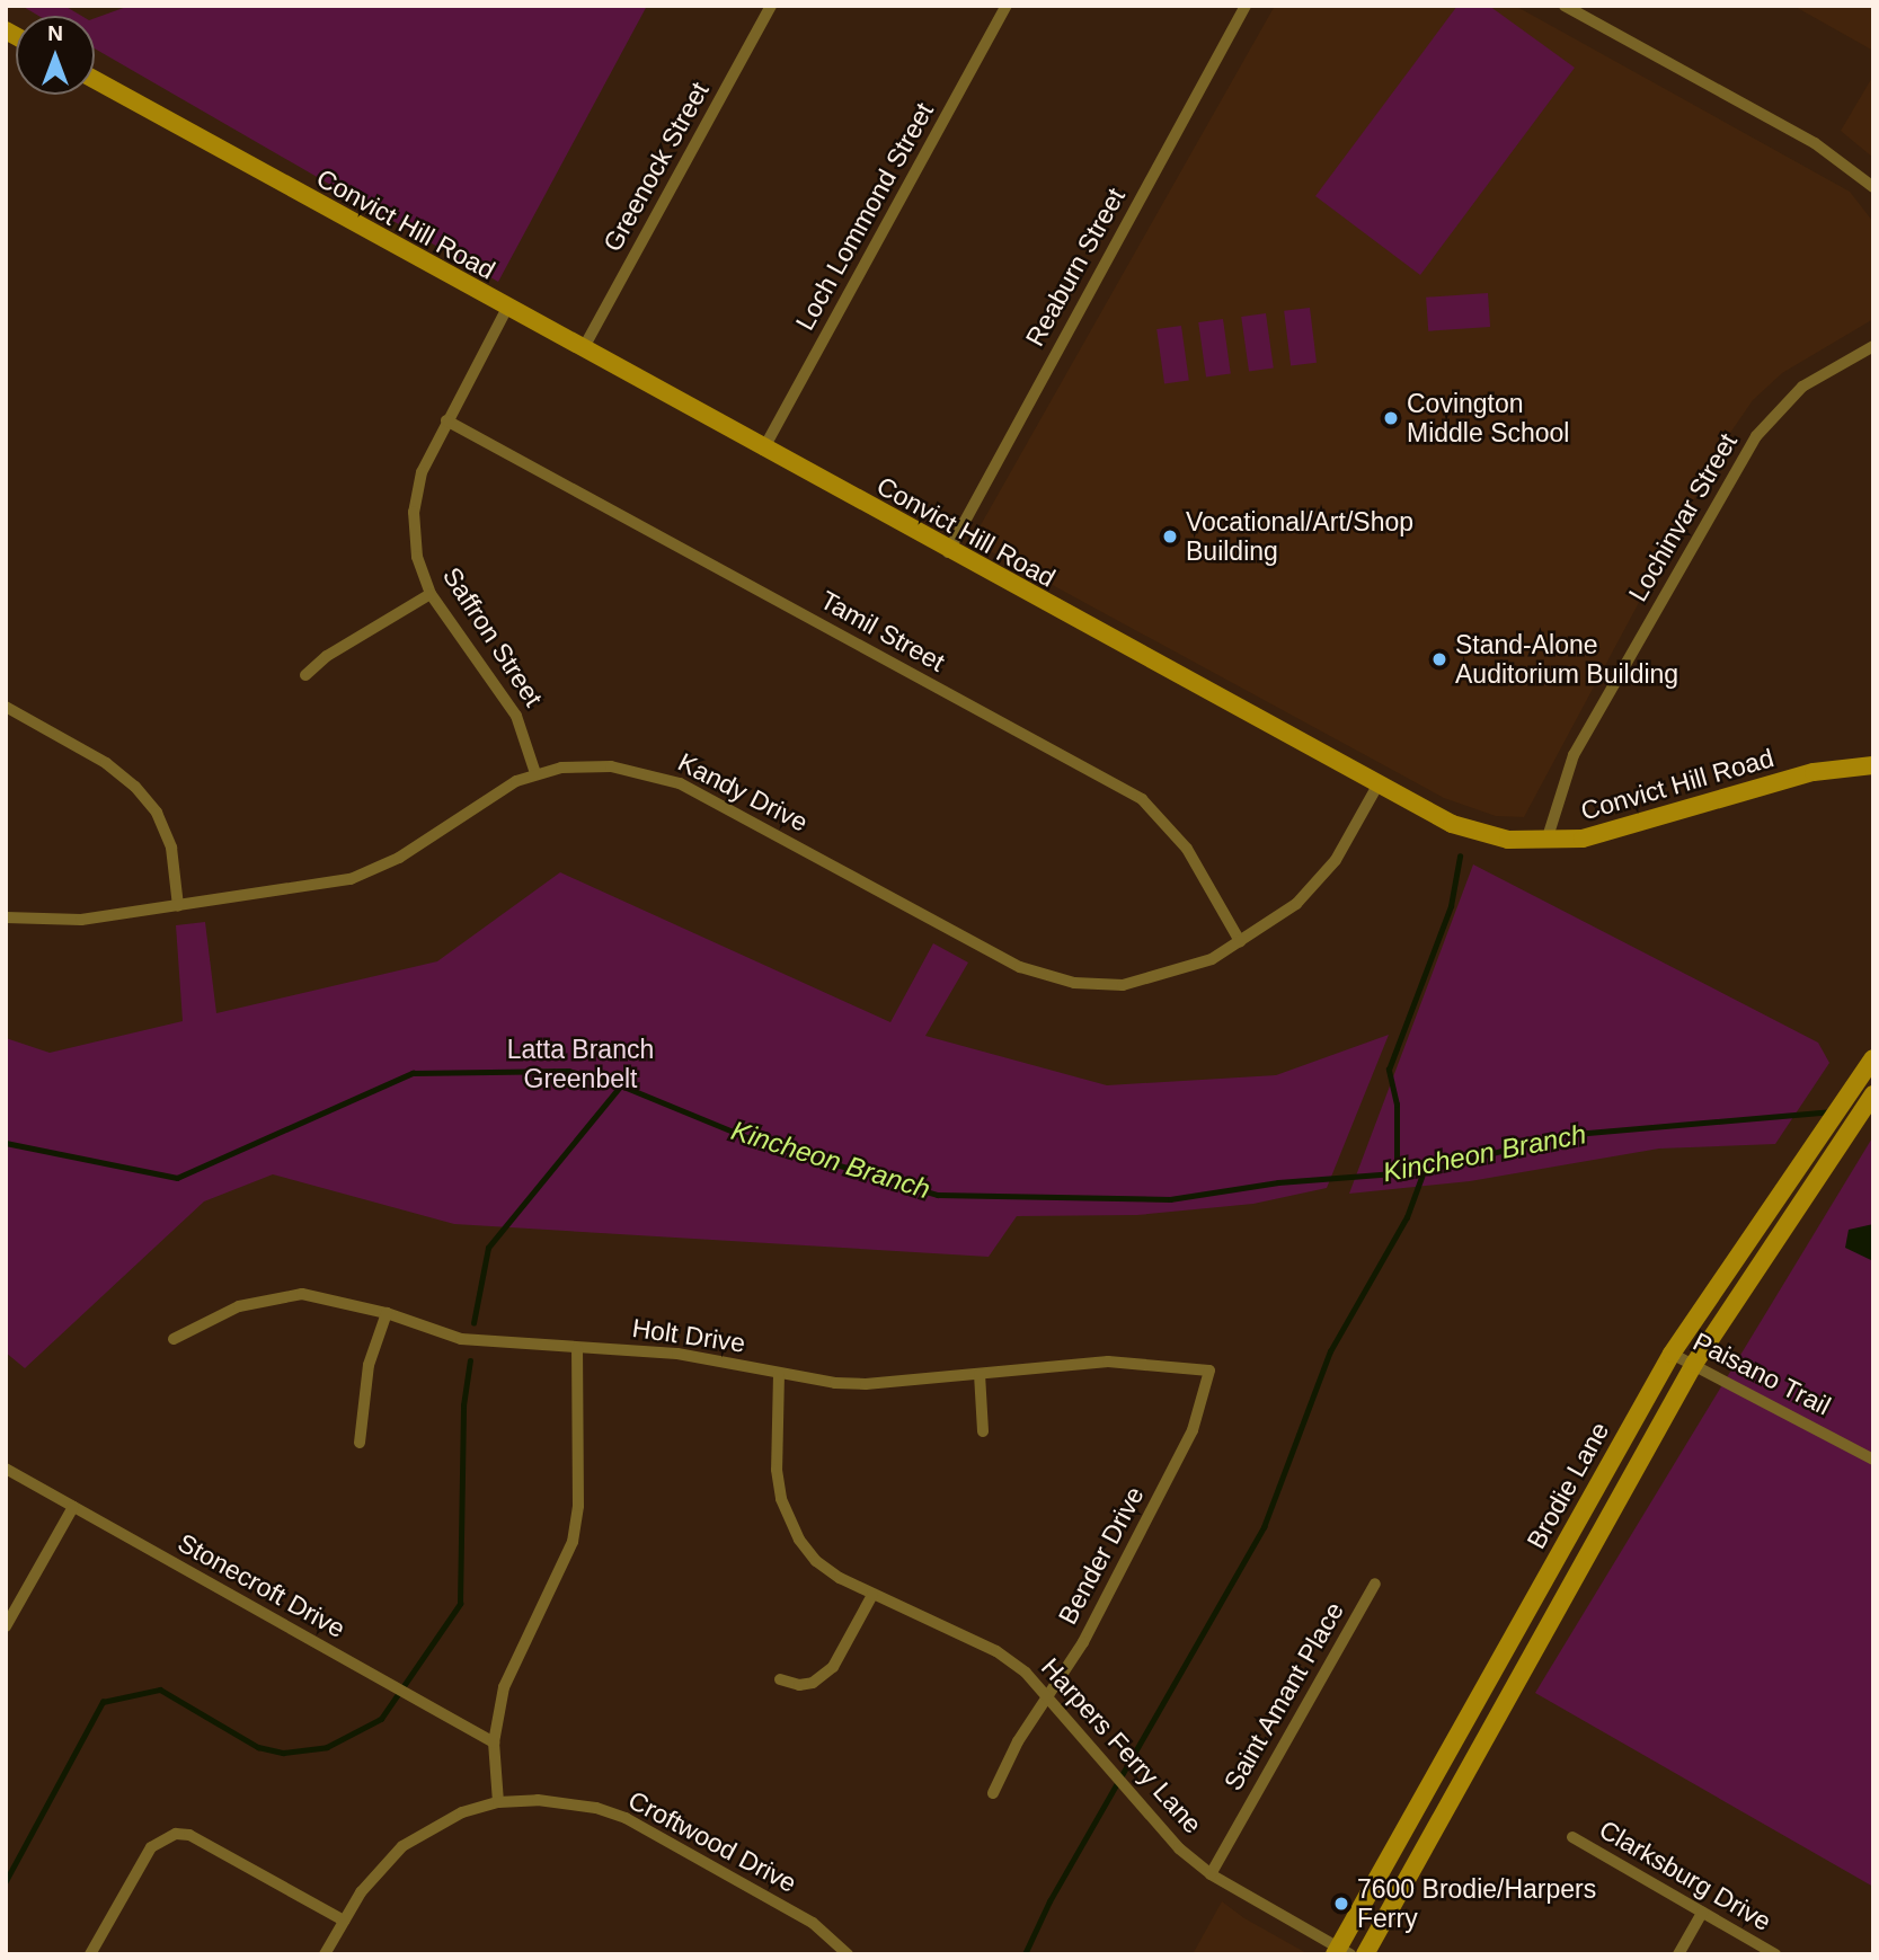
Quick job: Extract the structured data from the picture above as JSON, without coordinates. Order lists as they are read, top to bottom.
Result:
{
  "streets": {
    "street": [
      "Greenock Street",
      "Loch Lommond Street",
      "Convict Hill Road",
      "Reaburn Street",
      "Lochinvar Street",
      "Tamil Street",
      "Saffron Street",
      "Kandy Drive",
      "Holt Drive",
      "Paisano Trail",
      "Brodie Lane",
      "Bender Drive",
      "Stonecroft Drive",
      "Saint Amant Place",
      "Harpers Ferry Lane",
      "Croftwood Drive",
      "Clarksburg Drive"
    ]
  },
  "crossings": [
    ["Greenock Street", "Convict Hill Road"],
    ["Loch Lommond Street", "Convict Hill Road"],
    ["Convict Hill Road", "Reaburn Street"],
    ["Convict Hill Road", "Lochinvar Street"],
    ["Convict Hill Road", "Saffron Street"],
    ["Convict Hill Road", "Kandy Drive"],
    ["Tamil Street", "Saffron Street"],
    ["Tamil Street", "Kandy Drive"],
    ["Saffron Street", "Kandy Drive"],
    ["Holt Drive", "Bender Drive"],
    ["Holt Drive", "Harpers Ferry Lane"],
    ["Paisano Trail", "Brodie Lane"],
    ["Brodie Lane", "Harpers Ferry Lane"],
    ["Bender Drive", "Harpers Ferry Lane"],
    ["Saint Amant Place", "Harpers Ferry Lane"]
  ],
  "water": ["Kincheon Branch"],
  "parks": ["Latta Branch Greenbelt"],
  "places": [
    "Covington Middle School",
    "Vocational/Art/Shop Building",
    "Stand-Alone Auditorium Building",
    "7600 Brodie/Harpers Ferry"
  ],
  "north": "top"
}
